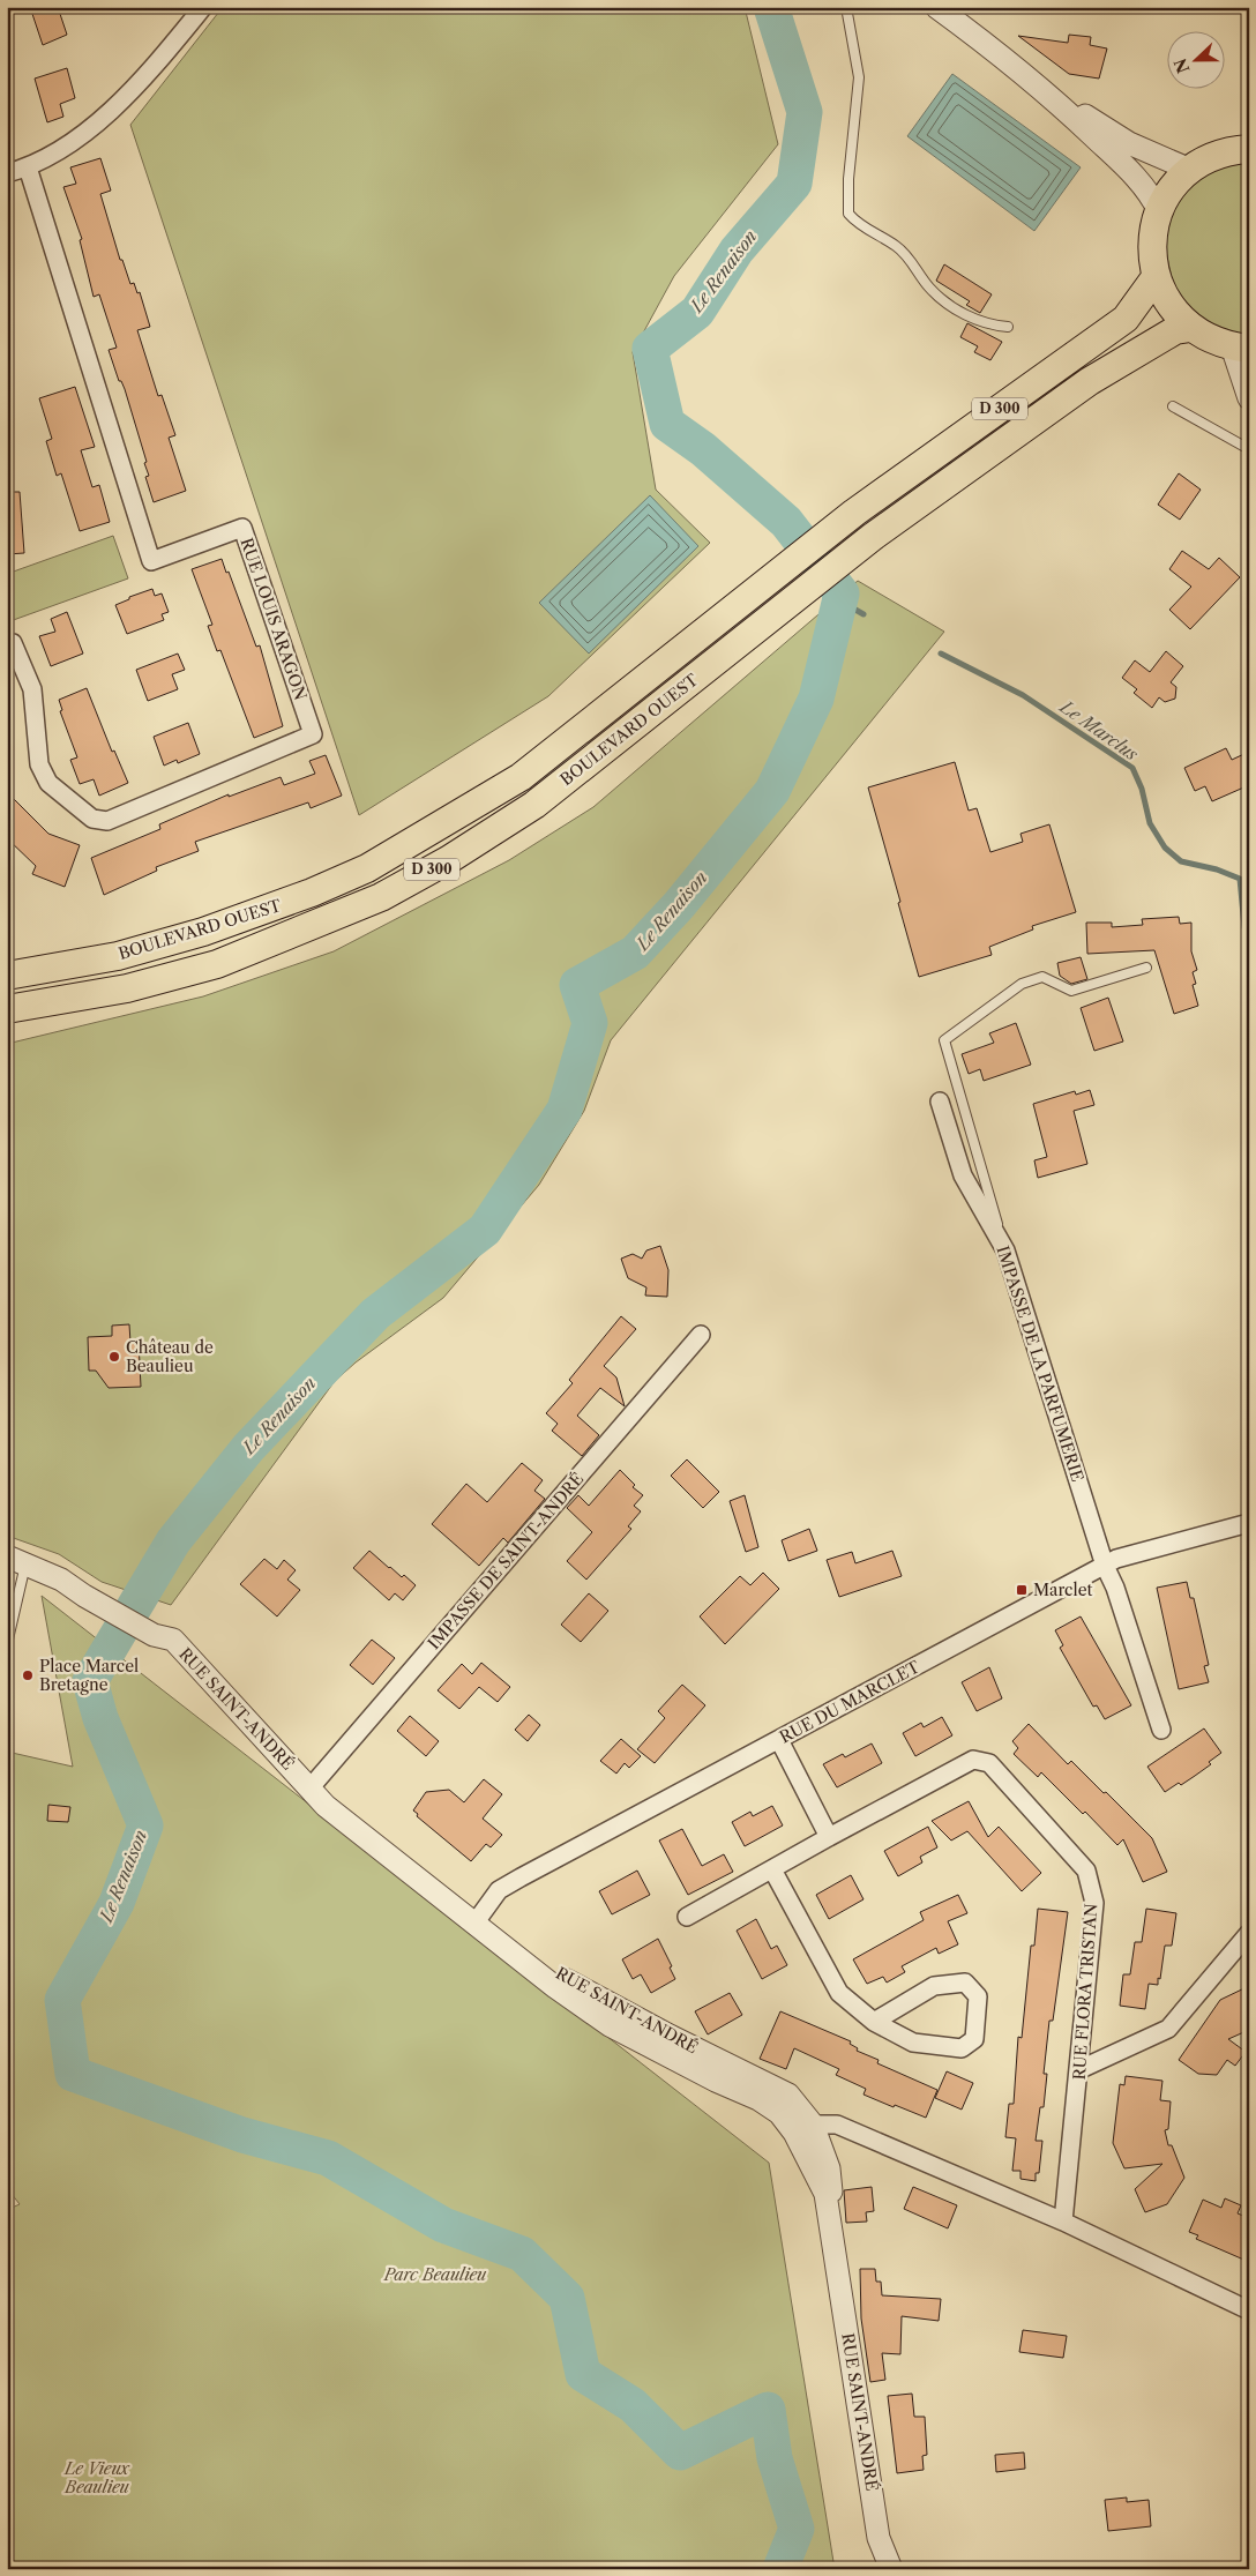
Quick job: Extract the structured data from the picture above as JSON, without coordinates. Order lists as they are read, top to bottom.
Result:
{
  "streets": {
    "main road": ["D 300", "BOULEVARD OUEST"],
    "street": [
      "RUE LOUIS ARAGON",
      "IMPASSE DE LA PARFUMERIE",
      "IMPASSE DE SAINT-ANDRÉ",
      "RUE DU MARCLET",
      "RUE SAINT-ANDRÉ",
      "RUE FLORA TRISTAN"
    ]
  },
  "crossings": [
    ["IMPASSE DE LA PARFUMERIE", "RUE DU MARCLET"],
    ["IMPASSE DE SAINT-ANDRÉ", "RUE SAINT-ANDRÉ"],
    ["RUE DU MARCLET", "RUE SAINT-ANDRÉ"]
  ],
  "water": ["Le Renaison", "Le Marclus"],
  "parks": ["Parc Beaulieu", "Le Vieux Beaulieu"],
  "places": {
    "other": ["Château de Beaulieu", "Place Marcel Bretagne"],
    "transit": ["Marclet"]
  },
  "north": "left"
}
